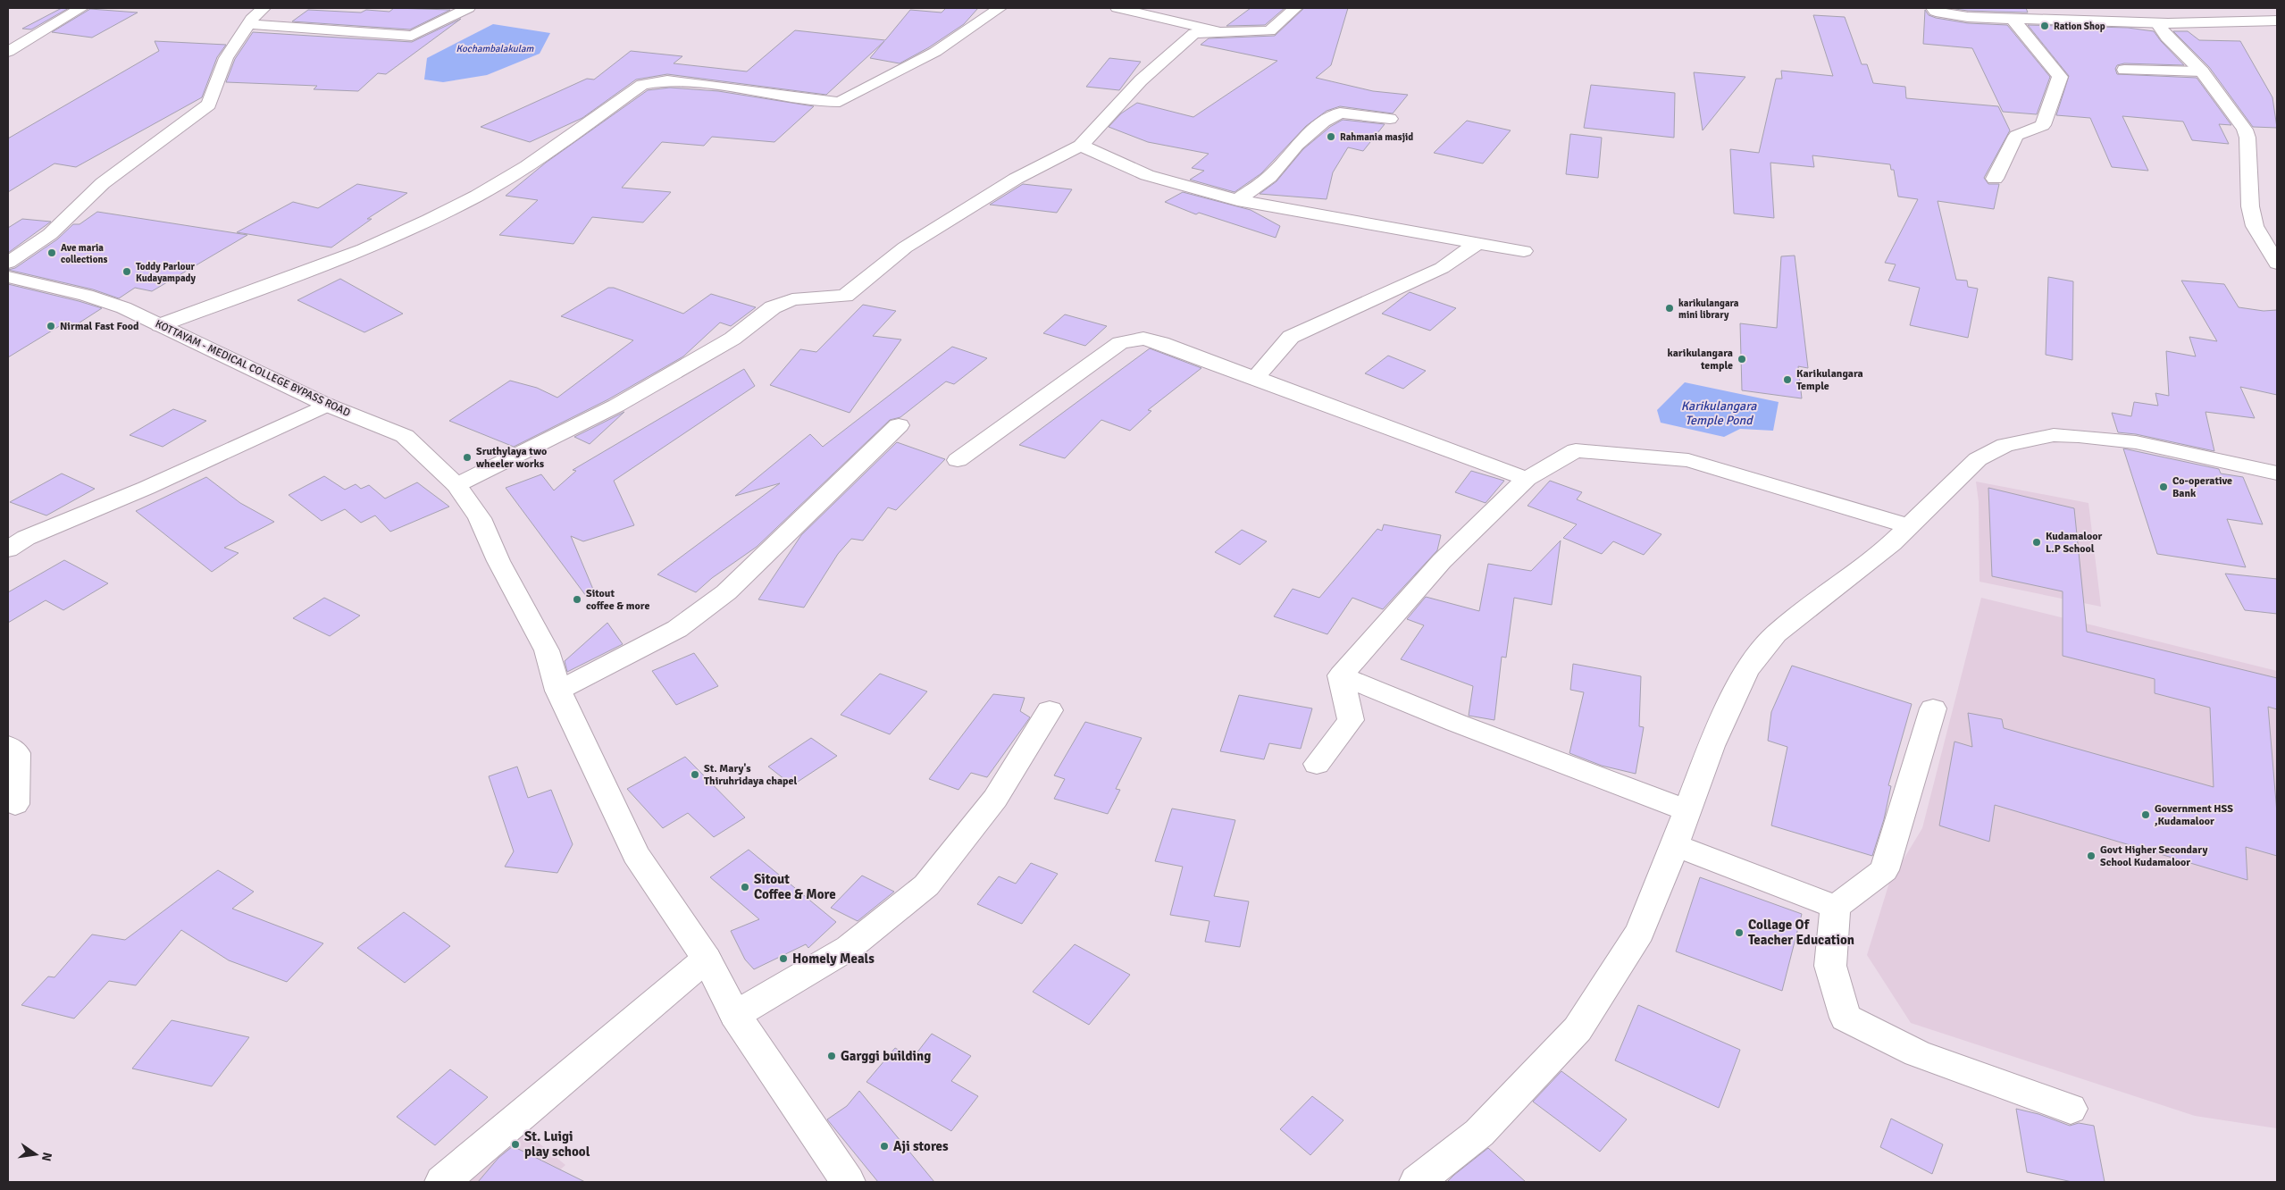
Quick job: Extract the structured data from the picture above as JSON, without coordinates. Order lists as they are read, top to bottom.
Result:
{
  "streets": {
    "street": ["KOTTAYAM - MEDICAL COLLEGE BYPASS ROAD"]
  },
  "water": ["Kochambalakulam", "Karikulangara Temple Pond"],
  "places": [
    "Ration Shop",
    "Rahmania masjid",
    "Ave maria collections",
    "Toddy Parlour Kudayampady",
    "karikulangara mini library",
    "Nirmal Fast Food",
    "karikulangara temple",
    "Karikulangara Temple",
    "Sruthylaya two wheeler works",
    "Co-operative Bank",
    "Kudamaloor L.P School",
    "Sitout coffee & more",
    "St. Mary's Thiruhridaya chapel",
    "Government HSS ,Kudamaloor",
    "Govt Higher Secondary School Kudamaloor",
    "Sitout Coffee & More",
    "Collage Of Teacher Education",
    "Homely Meals",
    "Garggi building",
    "St. Luigi play school",
    "Aji stores"
  ],
  "north": "right"
}
